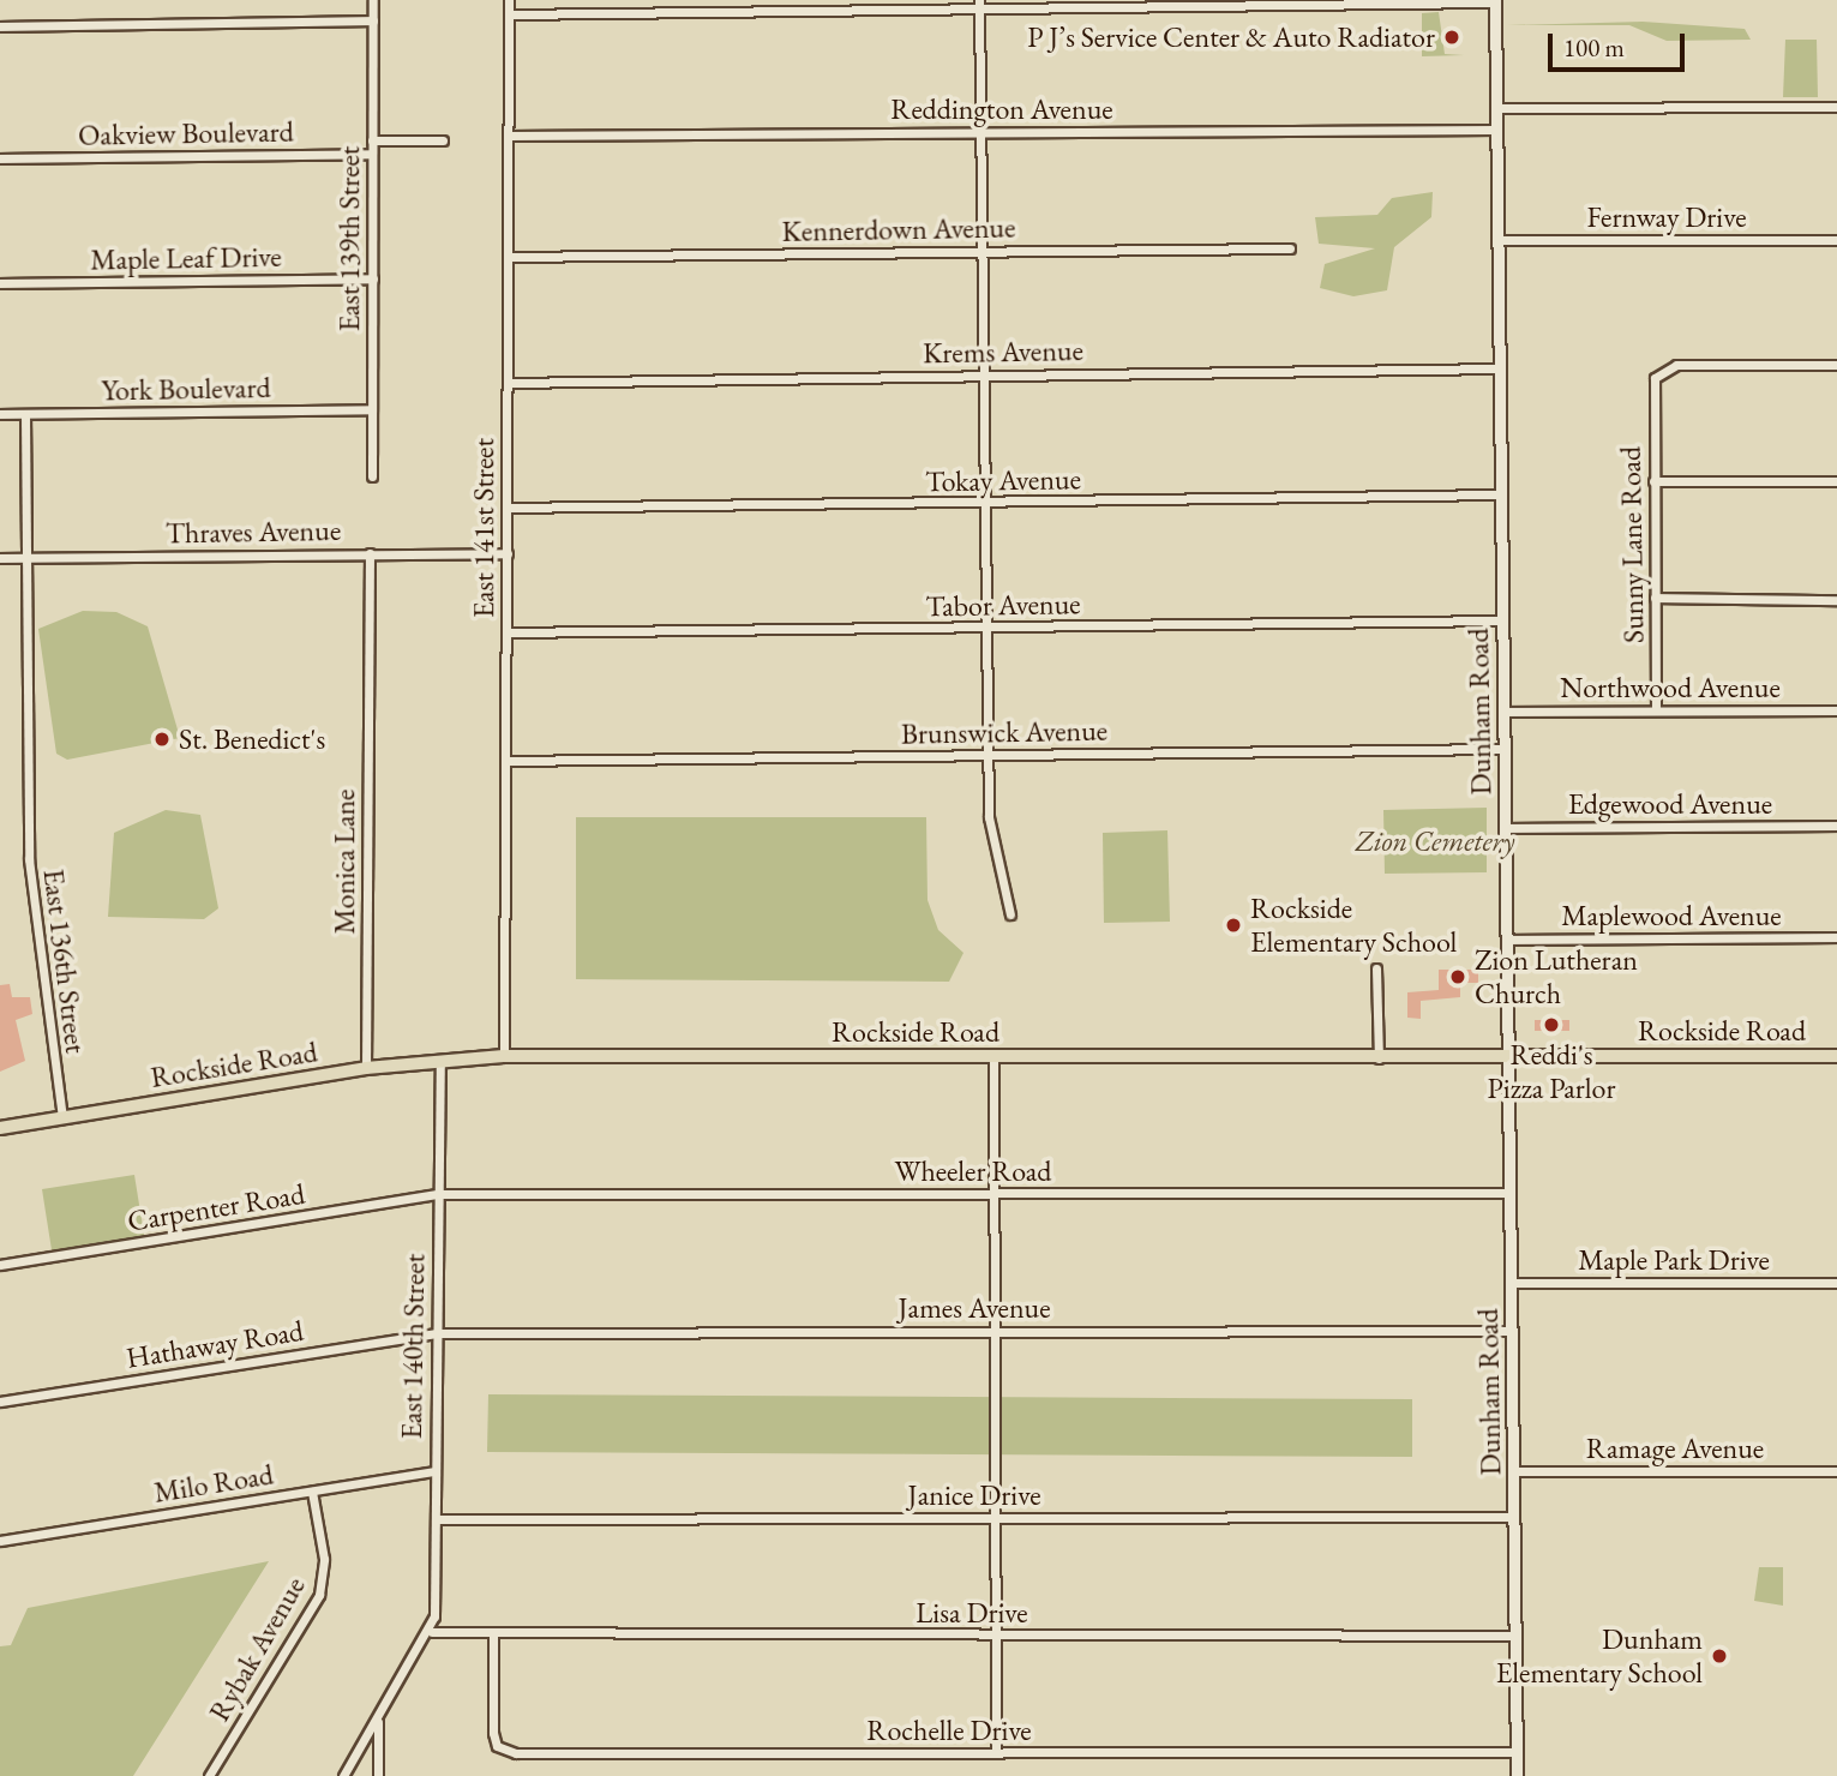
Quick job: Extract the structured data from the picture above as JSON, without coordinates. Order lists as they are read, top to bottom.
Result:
{
  "streets": {
    "main road": ["Rockside Road"],
    "street": [
      "Reddington Avenue",
      "Oakview Boulevard",
      "Fernway Drive",
      "Kennerdown Avenue",
      "East 139th Street",
      "Maple Leaf Drive",
      "Krems Avenue",
      "York Boulevard",
      "Tokay Avenue",
      "East 141st Street",
      "Thraves Avenue",
      "Sunny Lane Road",
      "Tabor Avenue",
      "Northwood Avenue",
      "Dunham Road",
      "Brunswick Avenue",
      "Edgewood Avenue",
      "Monica Lane",
      "Maplewood Avenue",
      "East 136th Street",
      "Wheeler Road",
      "Carpenter Road",
      "Maple Park Drive",
      "James Avenue",
      "Hathaway Road",
      "East 140th Street",
      "Ramage Avenue",
      "Milo Road",
      "Janice Drive",
      "Lisa Drive",
      "Rybak Avenue",
      "Rochelle Drive"
    ]
  },
  "crossings": [
    ["Reddington Avenue", "East 141st Street"],
    ["Reddington Avenue", "Dunham Road"],
    ["Oakview Boulevard", "East 139th Street"],
    ["Fernway Drive", "Dunham Road"],
    ["Kennerdown Avenue", "East 141st Street"],
    ["East 139th Street", "Maple Leaf Drive"],
    ["East 139th Street", "York Boulevard"],
    ["Krems Avenue", "East 141st Street"],
    ["Krems Avenue", "Dunham Road"],
    ["York Boulevard", "East 136th Street"],
    ["Tokay Avenue", "East 141st Street"],
    ["Tokay Avenue", "Dunham Road"],
    ["East 141st Street", "Thraves Avenue"],
    ["East 141st Street", "Tabor Avenue"],
    ["East 141st Street", "Brunswick Avenue"],
    ["East 141st Street", "Rockside Road"],
    ["Thraves Avenue", "Monica Lane"],
    ["Thraves Avenue", "East 136th Street"],
    ["Sunny Lane Road", "Northwood Avenue"],
    ["Tabor Avenue", "Dunham Road"],
    ["Northwood Avenue", "Dunham Road"],
    ["Dunham Road", "Brunswick Avenue"],
    ["Dunham Road", "Edgewood Avenue"],
    ["Dunham Road", "Maplewood Avenue"],
    ["Dunham Road", "Rockside Road"],
    ["Dunham Road", "Wheeler Road"],
    ["Dunham Road", "Maple Park Drive"],
    ["Dunham Road", "James Avenue"],
    ["Dunham Road", "Ramage Avenue"],
    ["Dunham Road", "Janice Drive"],
    ["Dunham Road", "Lisa Drive"],
    ["Dunham Road", "Rochelle Drive"],
    ["Monica Lane", "Rockside Road"],
    ["East 136th Street", "Rockside Road"],
    ["Rockside Road", "East 140th Street"],
    ["Wheeler Road", "Carpenter Road"],
    ["Wheeler Road", "East 140th Street"],
    ["Carpenter Road", "East 140th Street"],
    ["James Avenue", "Hathaway Road"],
    ["James Avenue", "East 140th Street"],
    ["Hathaway Road", "East 140th Street"],
    ["East 140th Street", "Milo Road"],
    ["East 140th Street", "Janice Drive"],
    ["East 140th Street", "Lisa Drive"],
    ["Milo Road", "Rybak Avenue"],
    ["Lisa Drive", "Rochelle Drive"]
  ],
  "parks": ["Zion Cemetery"],
  "places": [
    "P J’s Service Center & Auto Radiator",
    "St. Benedict's",
    "Rockside Elementary School",
    "Zion Lutheran Church",
    "Reddi's Pizza Parlor",
    "Dunham Elementary School"
  ],
  "scale_bar": "100 m"
}
